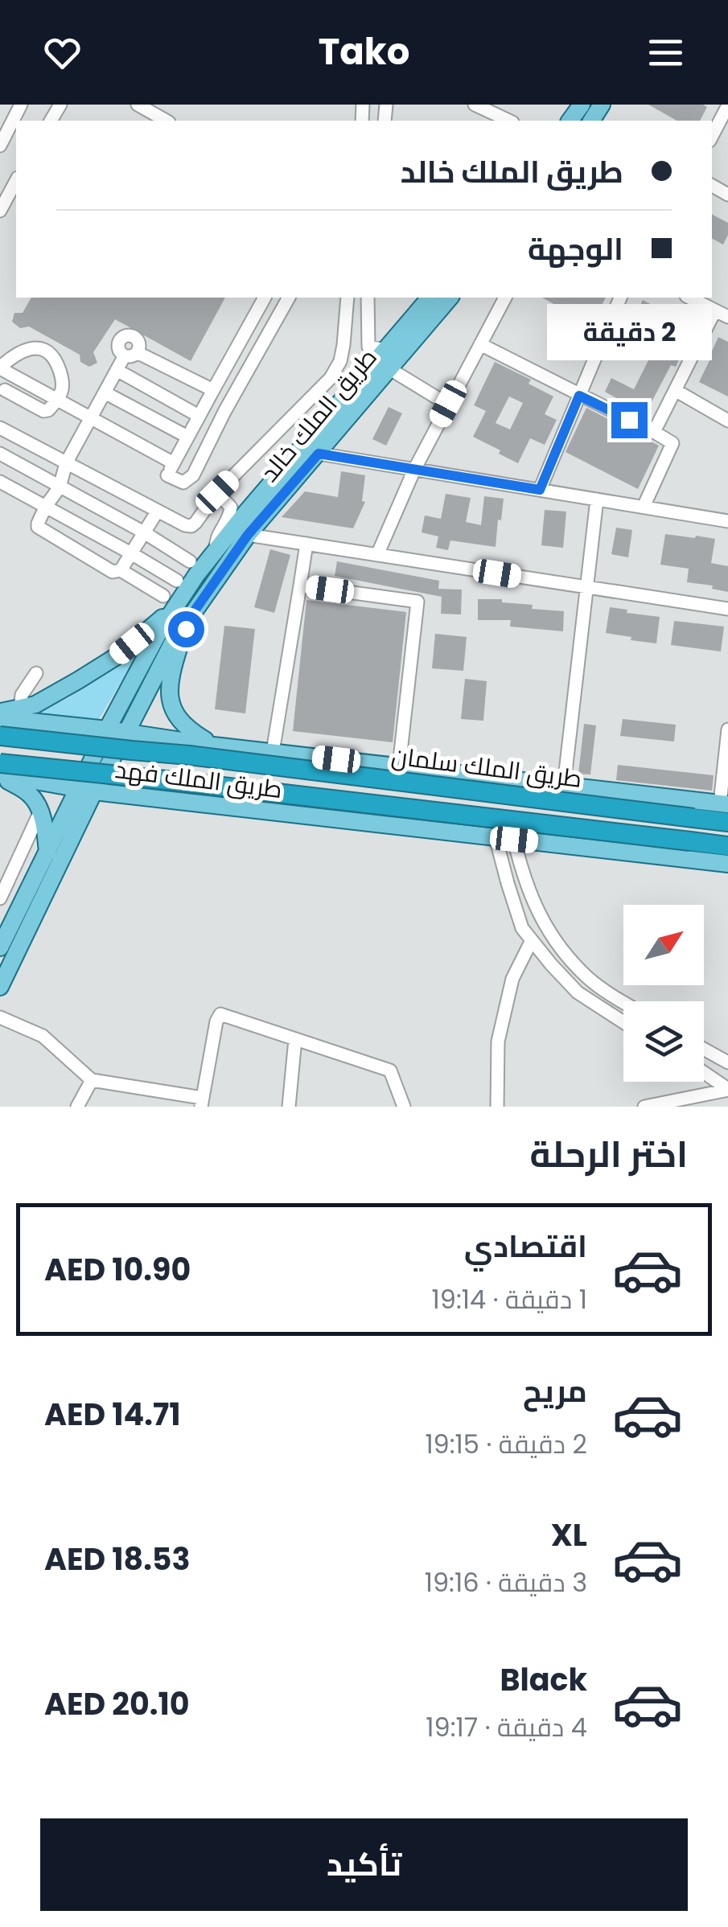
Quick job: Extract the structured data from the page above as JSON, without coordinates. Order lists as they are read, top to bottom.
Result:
{
  "streets": {
    "highway": ["طريق الملك سلمان"],
    "main road": ["طريق الملك خالد", "طريق الملك فهد"]
  },
  "crossings": [
    ["طريق الملك خالد", "طريق الملك فهد"],
    ["طريق الملك سلمان", "طريق الملك فهد"]
  ],
  "north": "top right",
  "page": {
    "header": "Tako",
    "banner": ["طريق الملك خالد", "الوجهة"],
    "bubble": "2 دقيقة",
    "heading": "اختر الرحلة",
    "list": [
      {
        "name": "اقتصادي",
        "note": "1 دقيقة · 19:14",
        "value": "AED 10.90"
      },
      {
        "name": "مريح",
        "note": "2 دقيقة · 19:15",
        "value": "AED 14.71"
      },
      {
        "name": "XL",
        "note": "3 دقيقة · 19:16",
        "value": "AED 18.53"
      },
      {
        "name": "Black",
        "note": "4 دقيقة · 19:17",
        "value": "AED 20.10"
      }
    ],
    "buttons": "تأكيد"
  }
}
